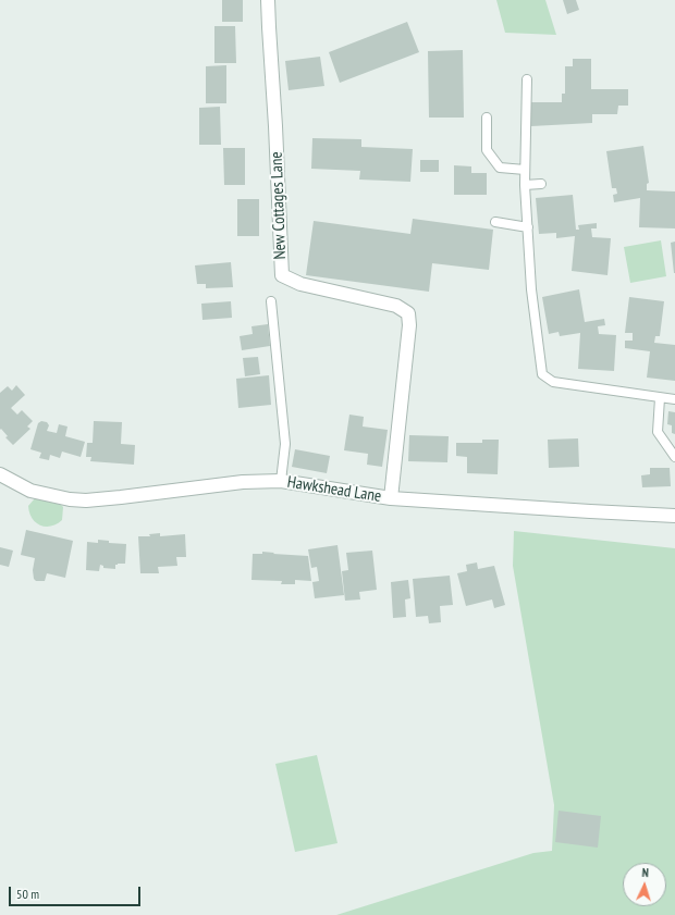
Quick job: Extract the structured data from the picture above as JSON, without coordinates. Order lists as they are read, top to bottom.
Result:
{
  "streets": {
    "street": ["New Cottages Lane", "Hawkshead Lane"]
  },
  "crossings": [
    ["New Cottages Lane", "Hawkshead Lane"]
  ],
  "scale_bar": "50 m",
  "north": "top"
}
